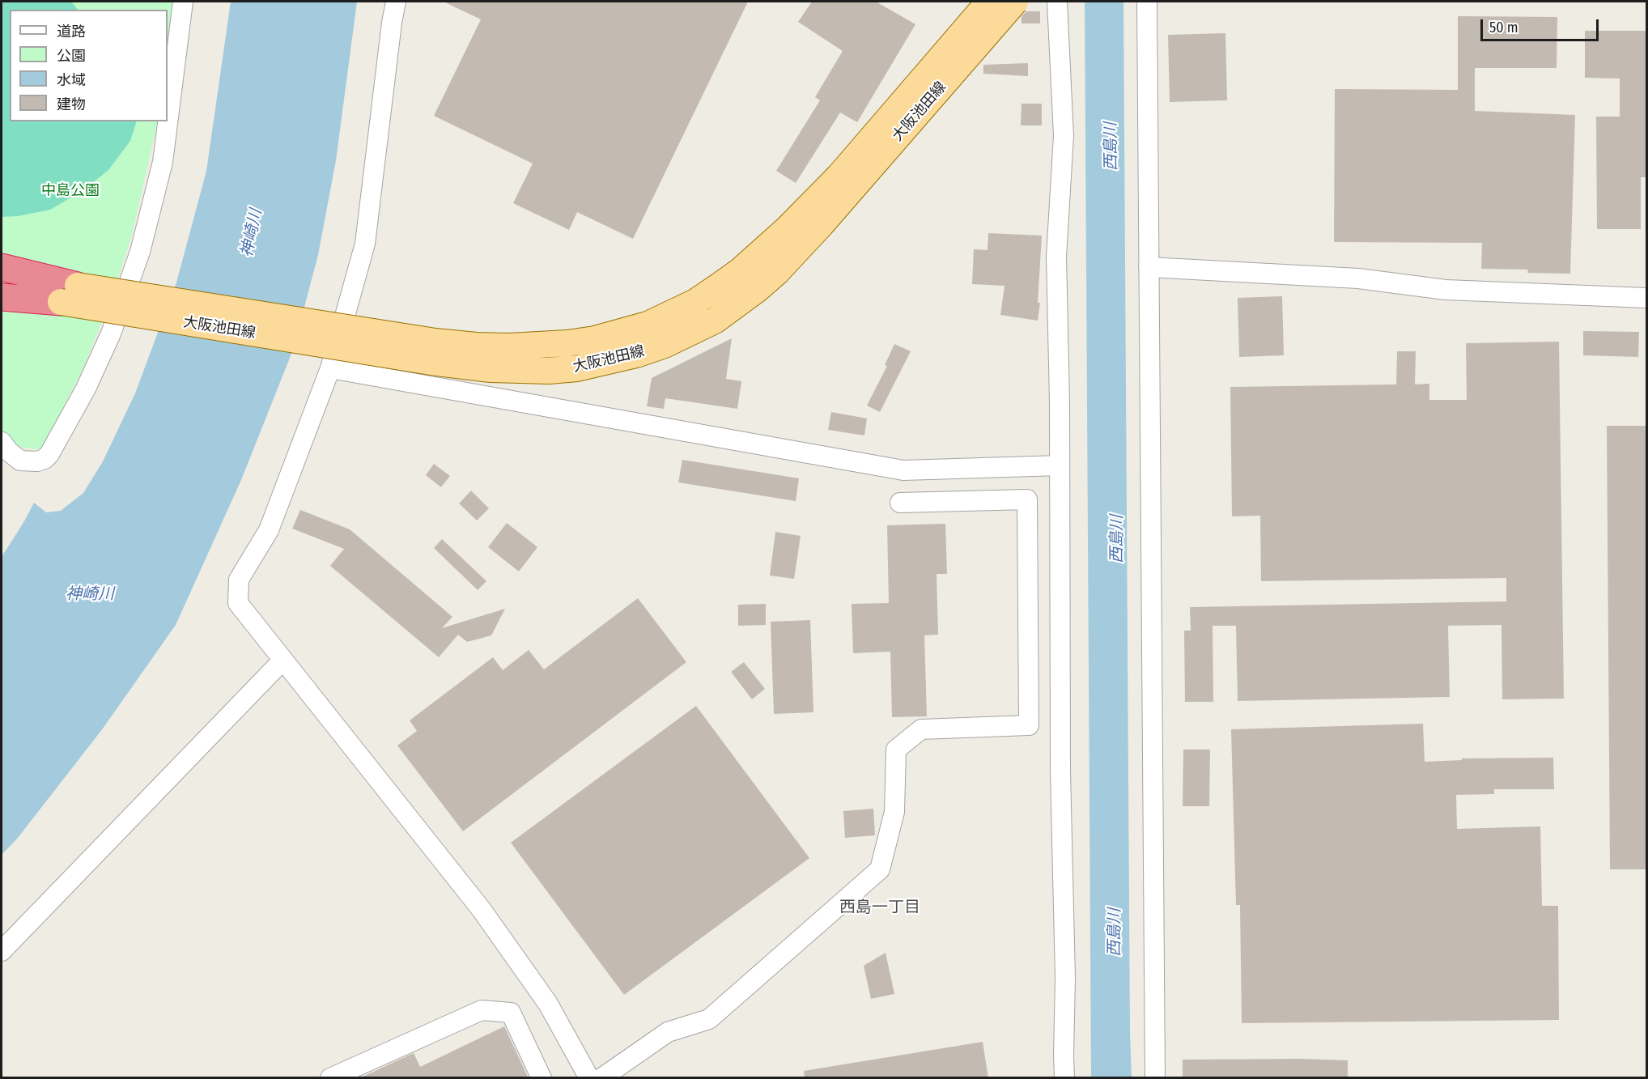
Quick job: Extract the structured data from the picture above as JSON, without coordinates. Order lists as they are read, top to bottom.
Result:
{
  "streets": {
    "main road": ["大阪池田線"]
  },
  "districts": ["西島一丁目"],
  "water": ["西島川", "神崎川"],
  "parks": ["中島公園"],
  "legend": [
    "道路",
    "公園",
    "水域",
    "建物"
  ],
  "scale_bar": "50 m"
}
